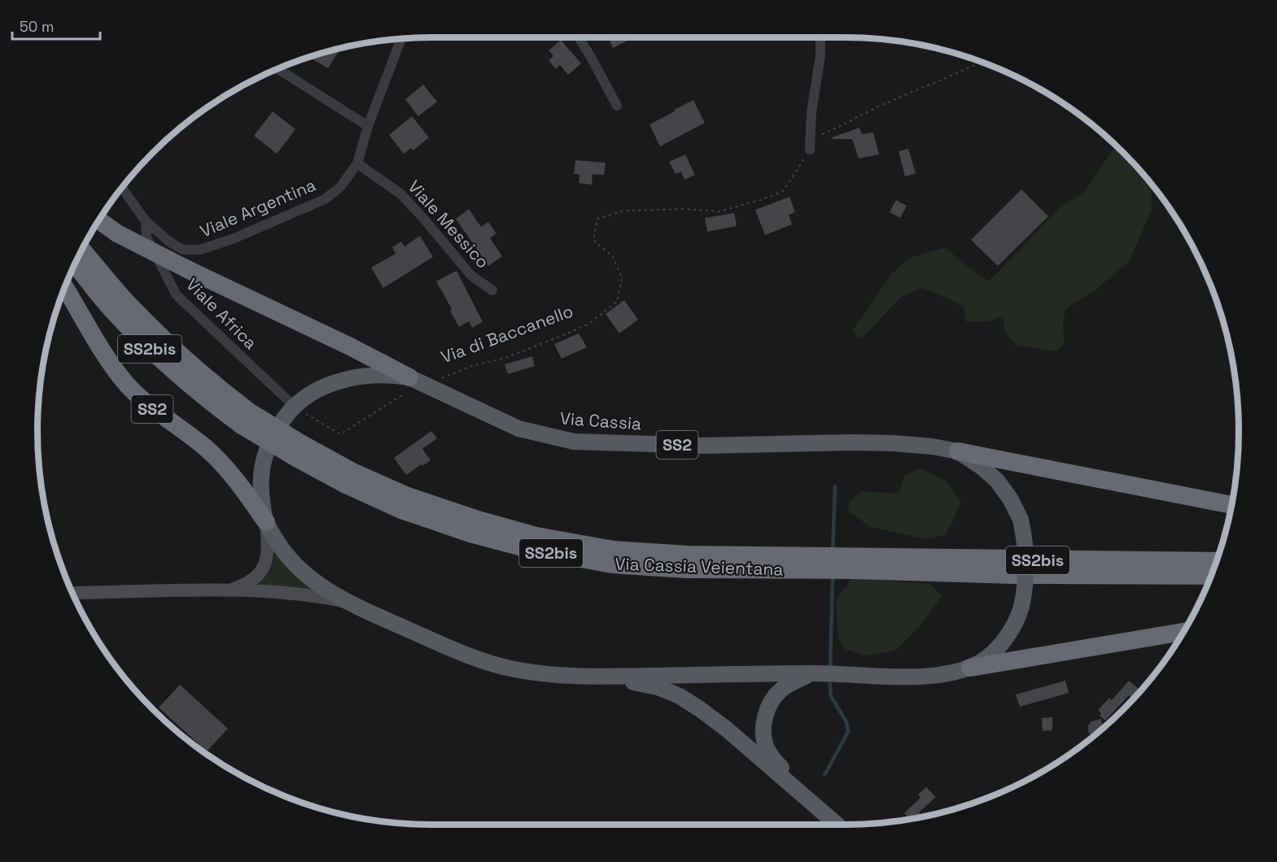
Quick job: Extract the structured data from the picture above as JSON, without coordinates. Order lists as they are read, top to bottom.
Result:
{
  "streets": {
    "highway": ["SS2bis", "SS2", "Via Cassia Veientana"],
    "main road": ["Via Cassia"],
    "street": ["Viale Argentina", "Viale Messico", "Viale Africa"],
    "path": ["Via di Baccanello"]
  },
  "crossings": [
    ["Viale Argentina", "Viale Messico"],
    ["Viale Argentina", "Viale Africa"],
    ["Viale Africa", "Via Cassia"],
    ["SS2", "Via Cassia"]
  ],
  "scale_bar": "50 m"
}
